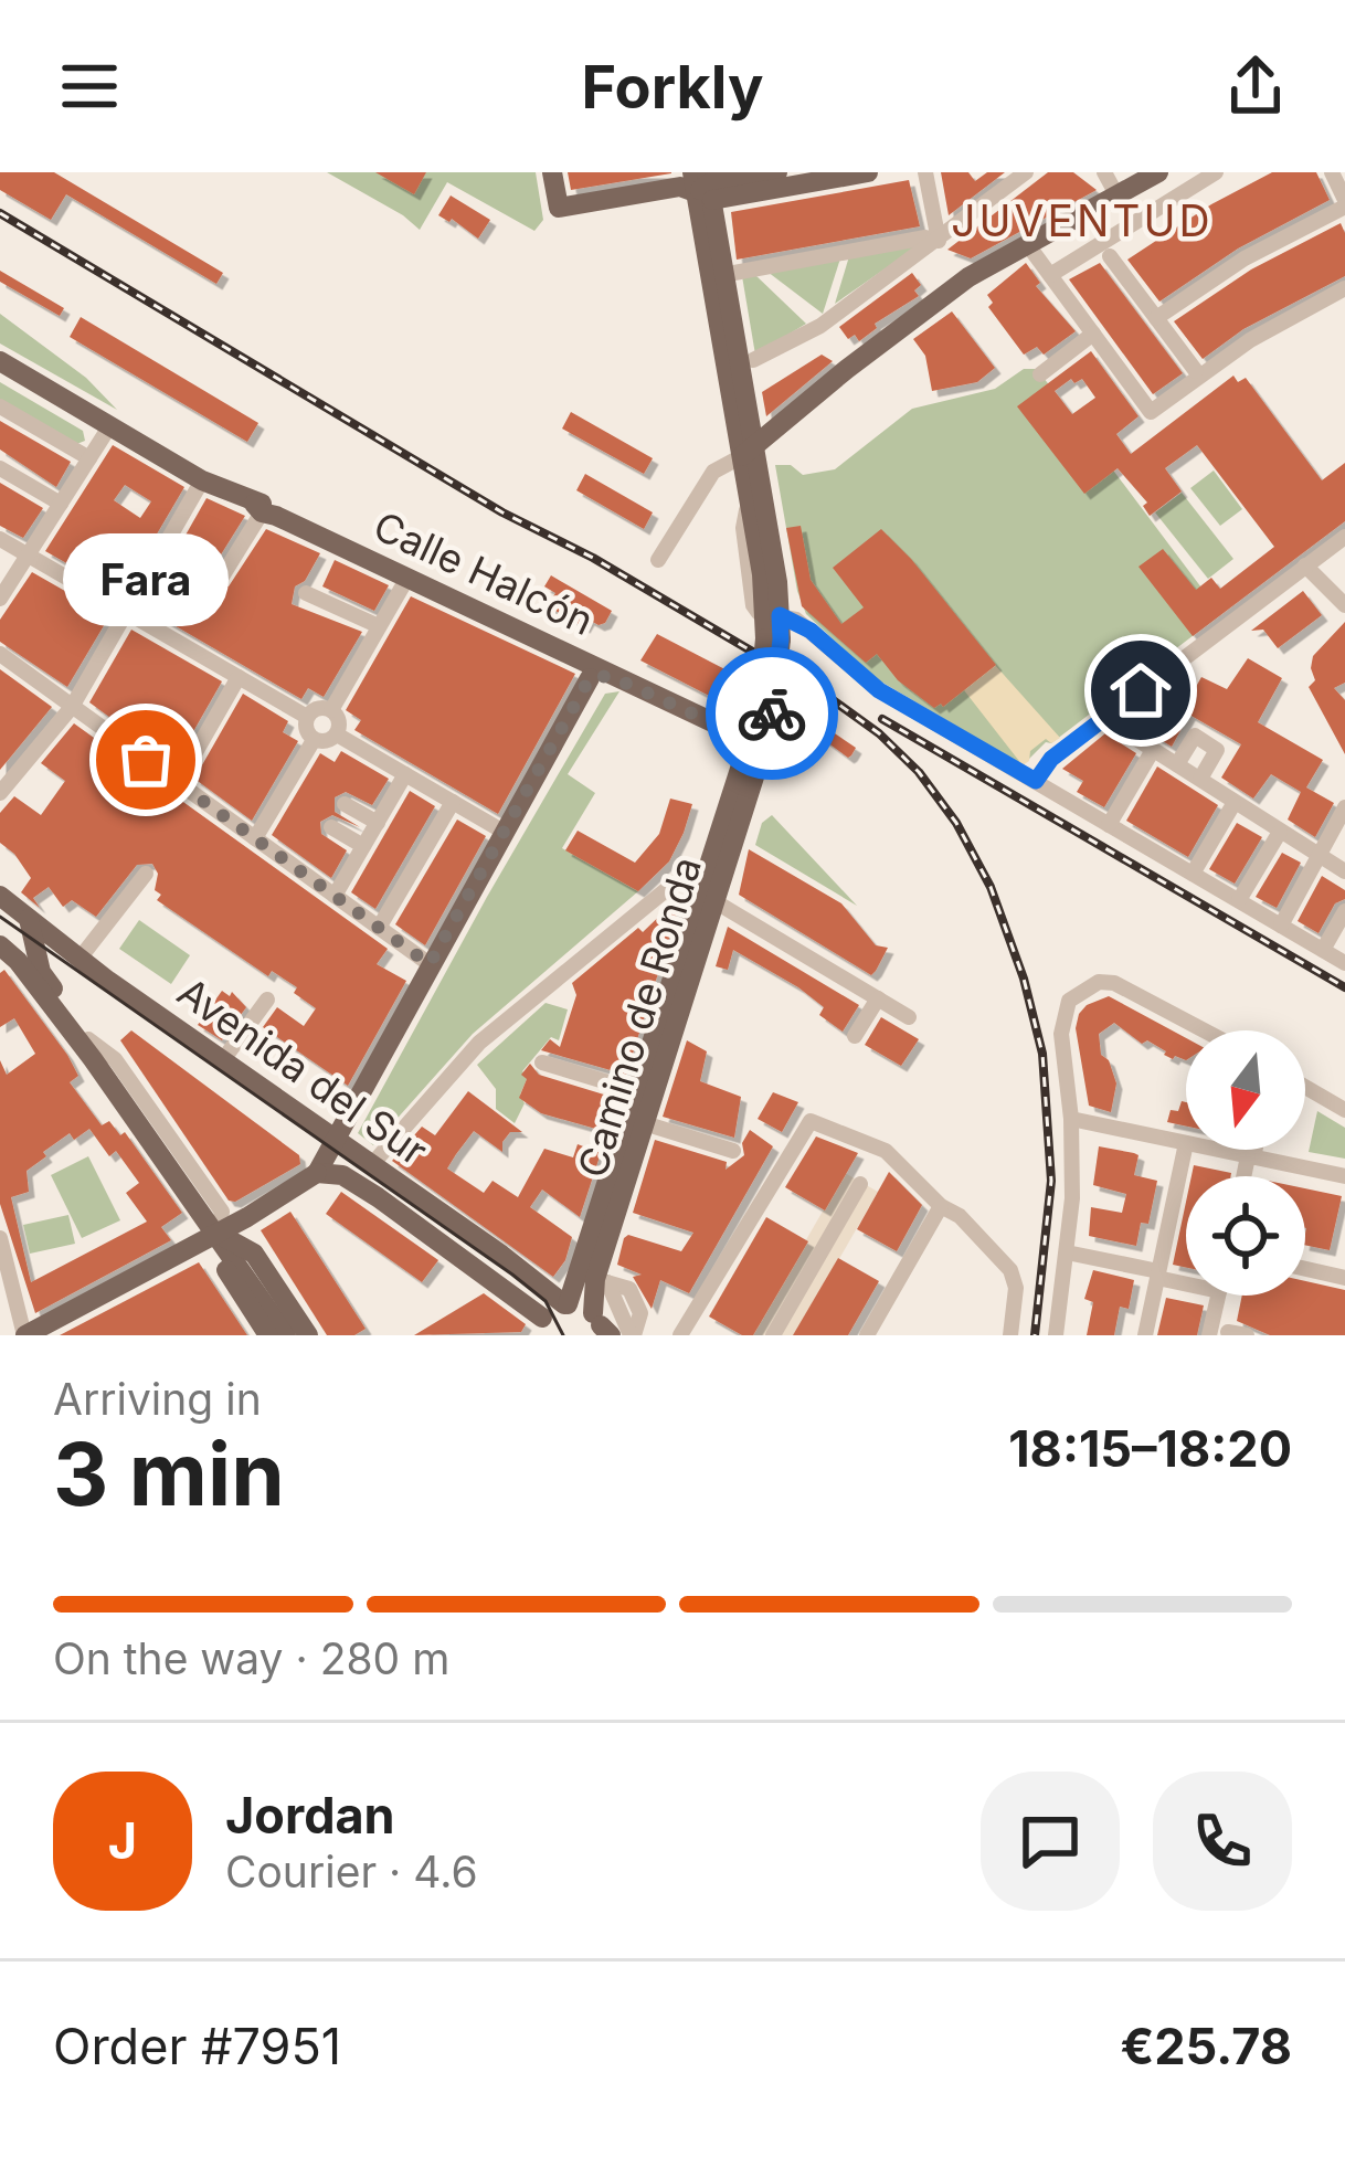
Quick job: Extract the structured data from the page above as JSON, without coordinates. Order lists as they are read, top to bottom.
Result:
{
  "streets": {
    "main road": ["Calle Halcón", "Camino de Ronda", "Avenida del Sur"]
  },
  "crossings": [
    ["Calle Halcón", "Camino de Ronda"],
    ["Camino de Ronda", "Avenida del Sur"]
  ],
  "districts": ["JUVENTUD"],
  "places": ["Fara"],
  "north": "bottom",
  "page": {
    "header": "Forkly",
    "bubble": "Fara",
    "heading": ["3 min", "Arriving in", "18:15–18:20"],
    "panel": [
      "Jordan",
      "Courier · 4.6",
      "Order #7951",
      "€25.78"
    ],
    "bar": "On the way · 280 m",
    "round": "J"
  }
}
